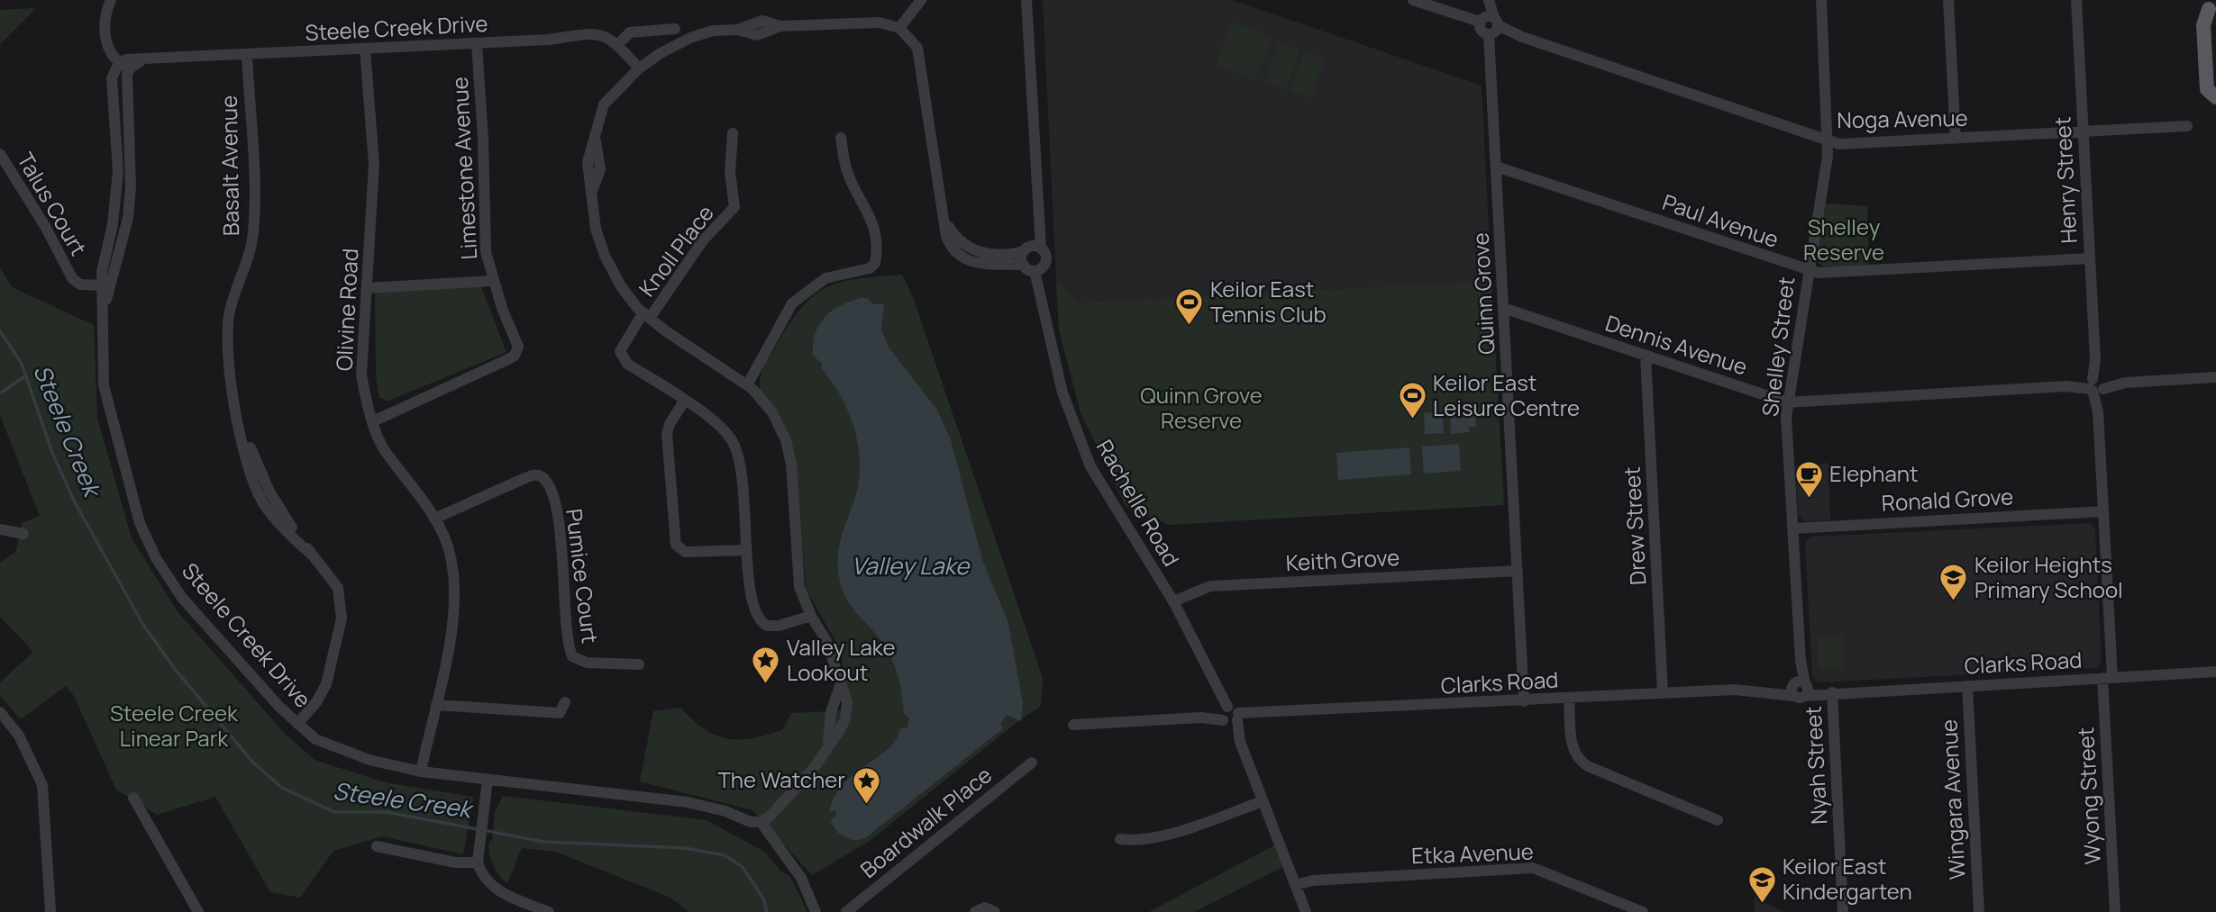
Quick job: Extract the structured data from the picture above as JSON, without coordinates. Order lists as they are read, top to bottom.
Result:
{
  "streets": {
    "street": [
      "Steele Creek Drive",
      "Noga Avenue",
      "Basalt Avenue",
      "Limestone Avenue",
      "Henry Street",
      "Talus Court",
      "Paul Avenue",
      "Knoll Place",
      "Quinn Grove",
      "Olivine Road",
      "Dennis Avenue",
      "Shelley Street",
      "Ronald Grove",
      "Rachelle Road",
      "Drew Street",
      "Keith Grove",
      "Pumice Court",
      "Clarks Road",
      "Nyah Street",
      "Wyong Street",
      "Wingara Avenue",
      "Boardwalk Place",
      "Etka Avenue"
    ]
  },
  "crossings": [
    ["Steele Creek Drive", "Basalt Avenue"],
    ["Steele Creek Drive", "Limestone Avenue"],
    ["Steele Creek Drive", "Talus Court"],
    ["Steele Creek Drive", "Olivine Road"],
    ["Noga Avenue", "Henry Street"],
    ["Noga Avenue", "Quinn Grove"],
    ["Noga Avenue", "Shelley Street"],
    ["Limestone Avenue", "Olivine Road"],
    ["Henry Street", "Paul Avenue"],
    ["Henry Street", "Dennis Avenue"],
    ["Henry Street", "Ronald Grove"],
    ["Henry Street", "Clarks Road"],
    ["Henry Street", "Wyong Street"],
    ["Paul Avenue", "Quinn Grove"],
    ["Paul Avenue", "Shelley Street"],
    ["Quinn Grove", "Dennis Avenue"],
    ["Quinn Grove", "Keith Grove"],
    ["Quinn Grove", "Clarks Road"],
    ["Olivine Road", "Pumice Court"],
    ["Dennis Avenue", "Shelley Street"],
    ["Dennis Avenue", "Drew Street"],
    ["Shelley Street", "Ronald Grove"],
    ["Shelley Street", "Clarks Road"],
    ["Rachelle Road", "Keith Grove"],
    ["Rachelle Road", "Clarks Road"],
    ["Rachelle Road", "Etka Avenue"],
    ["Drew Street", "Clarks Road"],
    ["Clarks Road", "Nyah Street"],
    ["Clarks Road", "Wyong Street"],
    ["Clarks Road", "Wingara Avenue"]
  ],
  "water": ["Steele Creek", "Valley Lake"],
  "parks": ["Shelley Reserve", "Quinn Grove Reserve", "Steele Creek Linear Park"],
  "places": {
    "sports": ["Keilor East Tennis Club", "Keilor East Leisure Centre"],
    "cafe": ["Elephant"],
    "school or university": ["Keilor Heights Primary School", "Keilor East Kindergarten"],
    "place": ["Valley Lake Lookout", "The Watcher"]
  }
}
